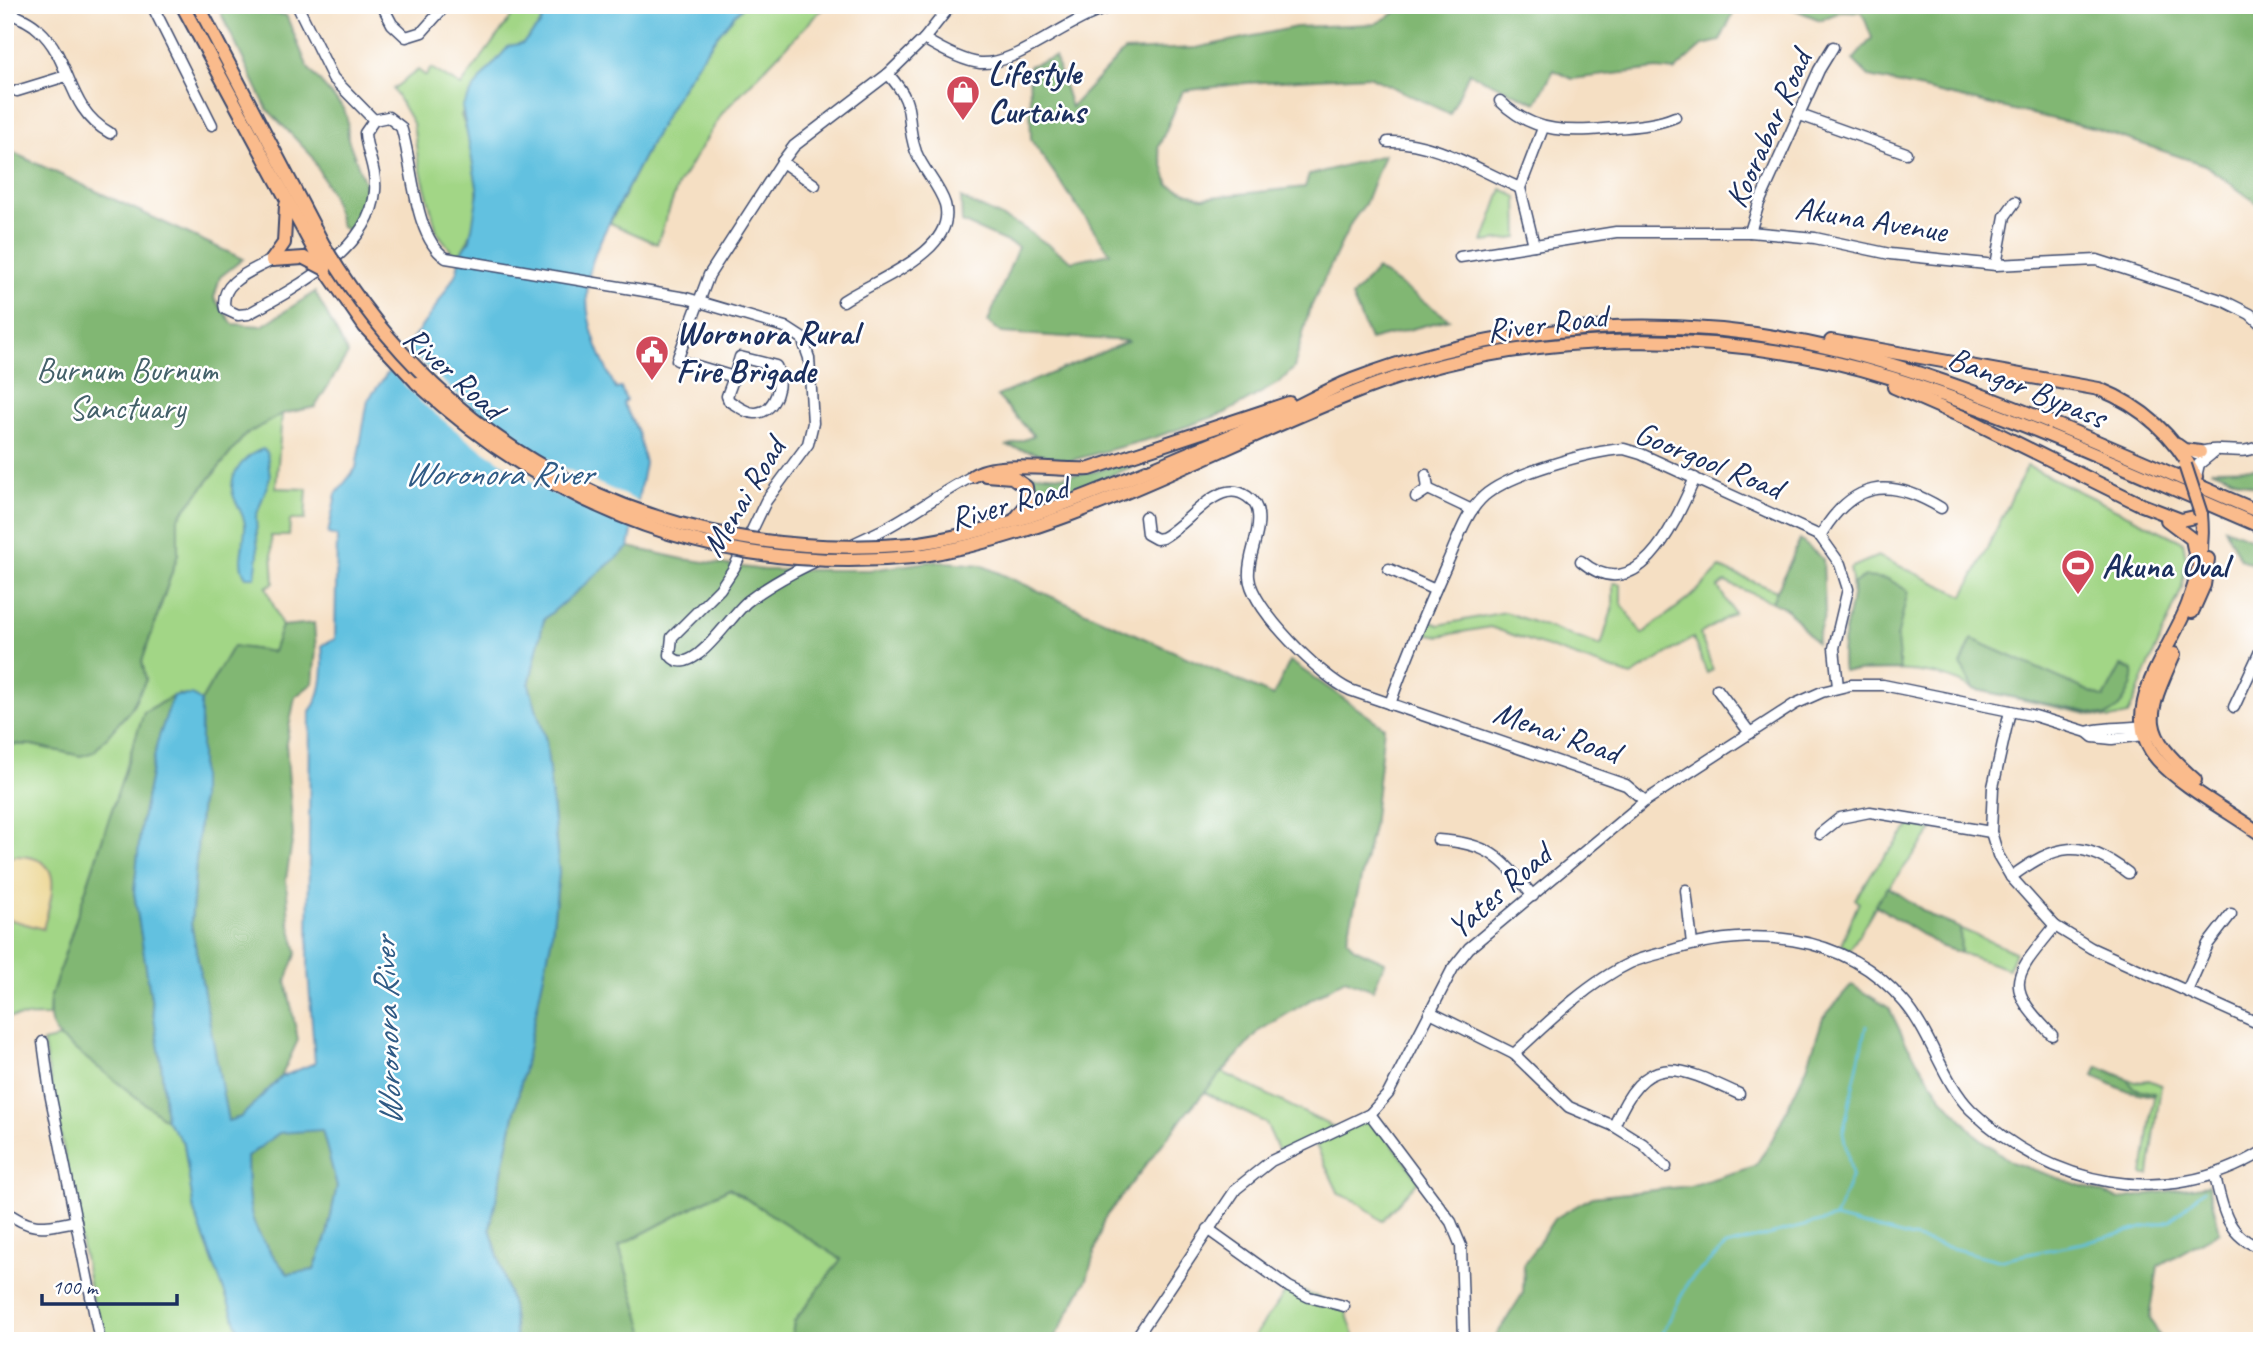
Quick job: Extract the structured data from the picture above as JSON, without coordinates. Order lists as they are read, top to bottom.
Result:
{
  "streets": {
    "main road": ["River Road", "Bangor Bypass"],
    "street": [
      "Koorabar Road",
      "Akuna Avenue",
      "Goorgool Road",
      "Menai Road",
      "Yates Road"
    ]
  },
  "crossings": [
    ["Koorabar Road", "Akuna Avenue"],
    ["River Road", "Bangor Bypass"],
    ["Goorgool Road", "Menai Road"],
    ["Menai Road", "Yates Road"]
  ],
  "water": ["Woronora River"],
  "parks": ["Burnum Burnum Sanctuary"],
  "places": {
    "shop": ["Lifestyle Curtains"],
    "public building": ["Woronora Rural Fire Brigade"],
    "sports": ["Akuna Oval"]
  },
  "scale_bar": "100 m"
}
